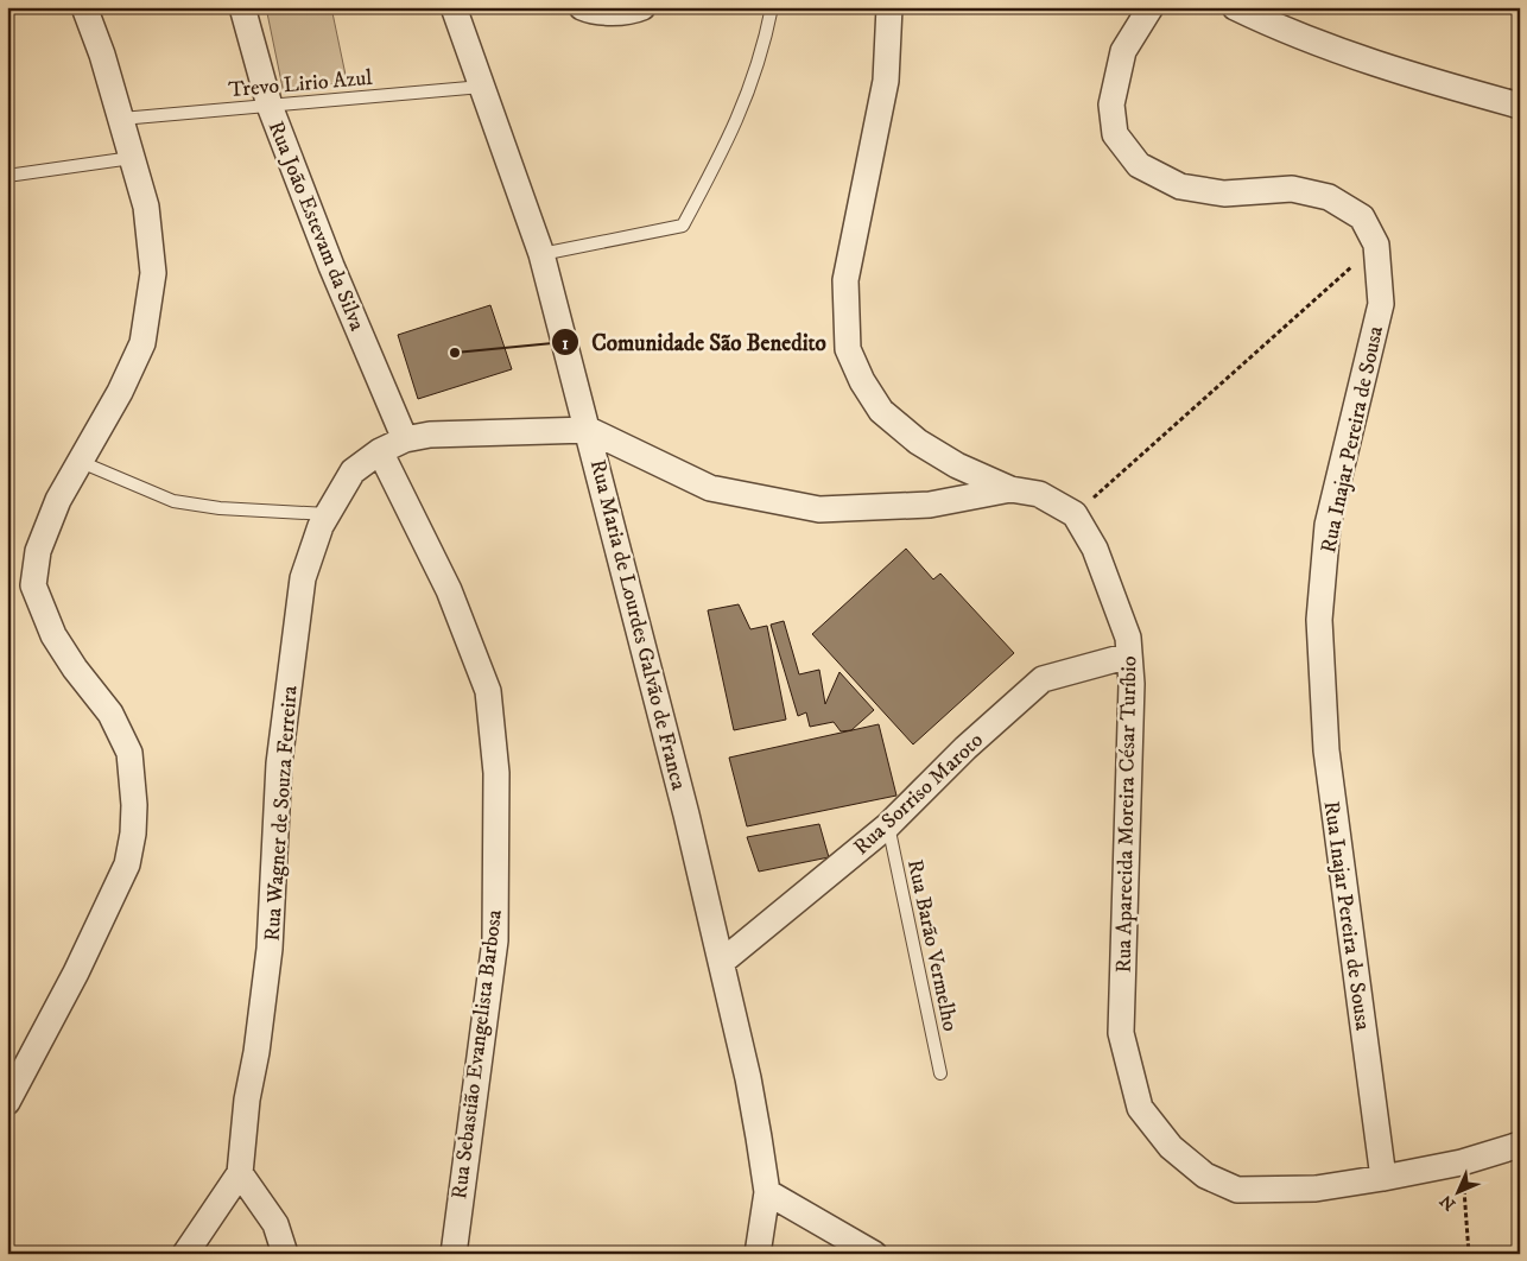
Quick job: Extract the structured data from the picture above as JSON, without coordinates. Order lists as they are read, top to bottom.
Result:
{
  "streets": {
    "street": [
      "Rua João Estevam da Silva",
      "Rua Inajar Pereira de Sousa",
      "Rua Maria de Lourdes Galvão de Franca",
      "Rua Sorriso Maroto",
      "Rua Wagner de Souza Ferreira",
      "Rua Aparecida Moreira César Turíbio",
      "Rua Sebastião Evangelista Barbosa"
    ],
    "lane": ["Trevo Lirio Azul", "Rua Barão Vermelho"]
  },
  "crossings": [
    ["Trevo Lirio Azul", "Rua João Estevam da Silva"],
    ["Trevo Lirio Azul", "Rua Maria de Lourdes Galvão de Franca"],
    ["Rua João Estevam da Silva", "Rua Wagner de Souza Ferreira"],
    ["Rua Inajar Pereira de Sousa", "Rua Aparecida Moreira César Turíbio"],
    ["Rua Maria de Lourdes Galvão de Franca", "Rua Sorriso Maroto"],
    ["Rua Maria de Lourdes Galvão de Franca", "Rua Wagner de Souza Ferreira"],
    ["Rua Sorriso Maroto", "Rua Aparecida Moreira César Turíbio"],
    ["Rua Sorriso Maroto", "Rua Barão Vermelho"],
    ["Rua Wagner de Souza Ferreira", "Rua Sebastião Evangelista Barbosa"]
  ],
  "places": ["Comunidade São Benedito"],
  "north": "bottom left"
}
